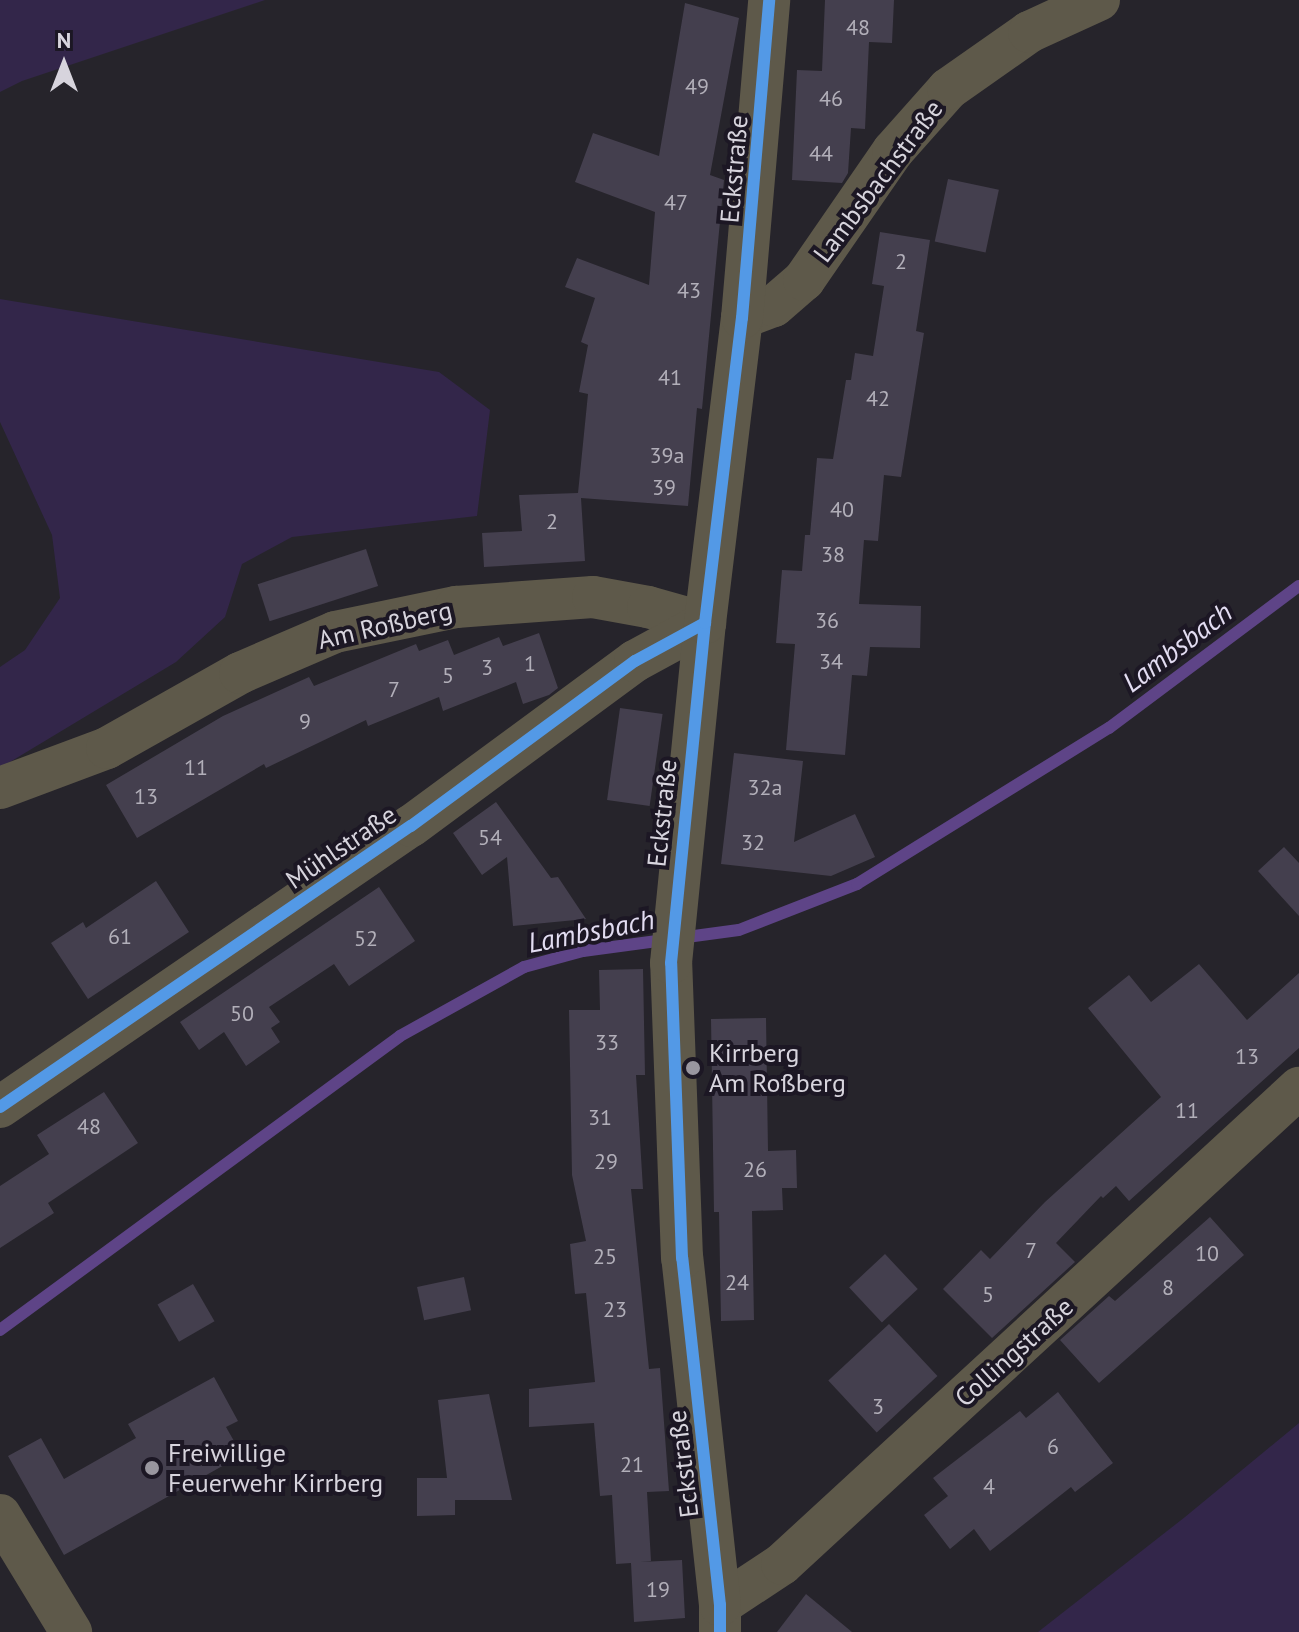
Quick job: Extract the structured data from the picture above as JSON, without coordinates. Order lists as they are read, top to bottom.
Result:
{
  "streets": {
    "street": [
      "Eckstraße",
      "Lambsbachstraße",
      "Am Roßberg",
      "Mühlstraße",
      "Collingstraße"
    ]
  },
  "crossings": [
    ["Eckstraße", "Lambsbachstraße"],
    ["Eckstraße", "Am Roßberg"],
    ["Eckstraße", "Mühlstraße"],
    ["Eckstraße", "Collingstraße"],
    ["Am Roßberg", "Mühlstraße"]
  ],
  "water": ["Lambsbach"],
  "places": ["Kirrberg Am Roßberg", "Freiwillige Feuerwehr Kirrberg"],
  "house_numbers": [
    "48",
    "49",
    "46",
    "44",
    "47",
    "2",
    "43",
    "41",
    "42",
    "39a",
    "39",
    "40",
    "2",
    "38",
    "36",
    "34",
    "1",
    "3",
    "5",
    "7",
    "9",
    "11",
    "32a",
    "13",
    "54",
    "32",
    "61",
    "52",
    "50",
    "33",
    "13",
    "11",
    "31",
    "48",
    "29",
    "26",
    "7",
    "10",
    "25",
    "24",
    "8",
    "5",
    "23",
    "3",
    "6",
    "21",
    "4",
    "19"
  ],
  "north": "top"
}
